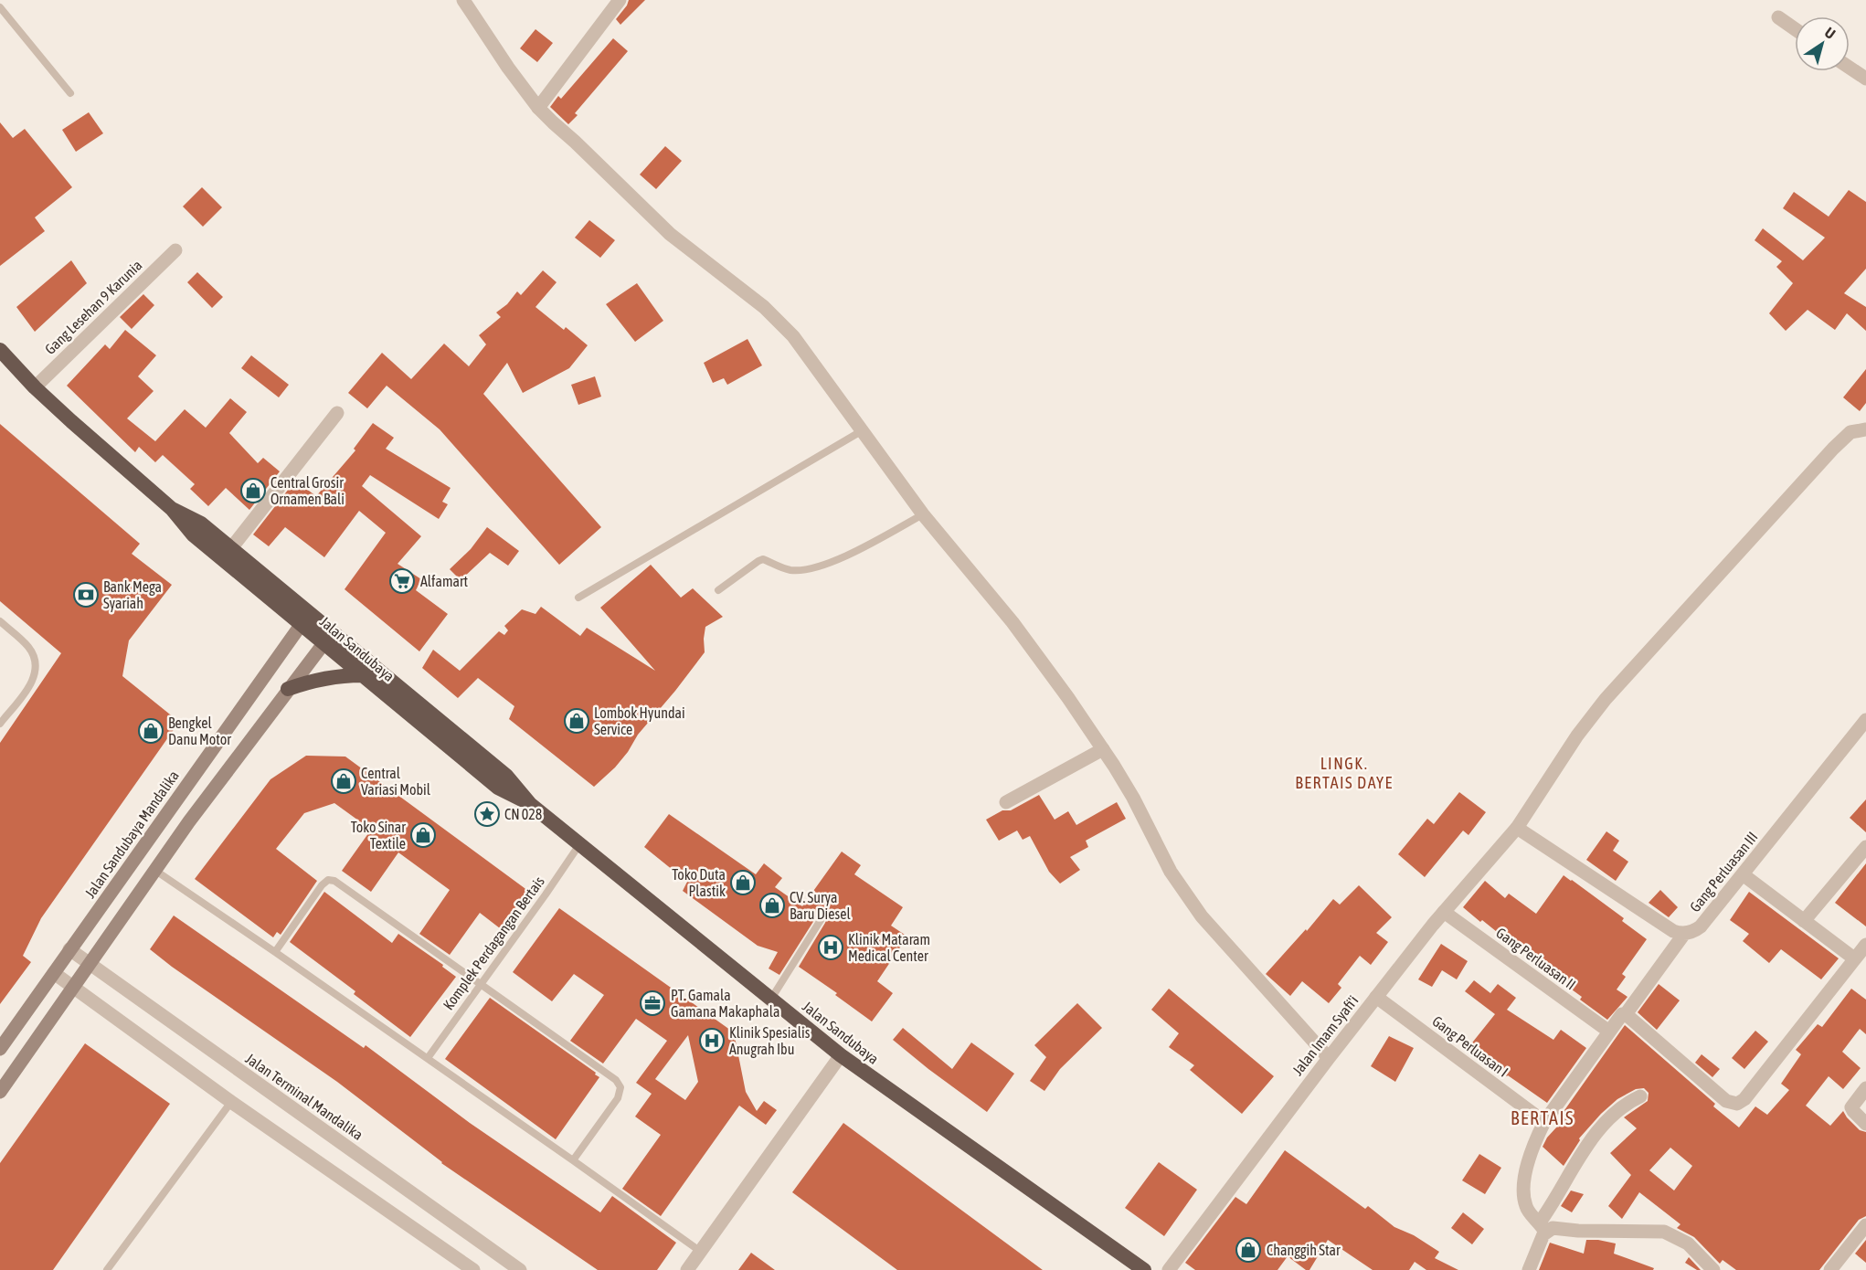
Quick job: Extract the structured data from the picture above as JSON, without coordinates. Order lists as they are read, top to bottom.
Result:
{
  "streets": {
    "highway": ["Jalan Sandubaya"],
    "main road": ["Jalan Sandubaya Mandalika"],
    "street": [
      "Gang Lesehan 9 Karunia",
      "Gang Perluasan III",
      "Gang Perluasan II",
      "Jalan Imam Syafi'i",
      "Gang Perluasan I",
      "Jalan Terminal Mandalika"
    ],
    "lane": ["Komplek Perdagangan Bertais"]
  },
  "crossings": [
    ["Gang Lesehan 9 Karunia", "Jalan Sandubaya"],
    ["Jalan Sandubaya", "Jalan Sandubaya Mandalika"],
    ["Jalan Sandubaya", "Komplek Perdagangan Bertais"],
    ["Jalan Sandubaya Mandalika", "Jalan Terminal Mandalika"],
    ["Gang Perluasan II", "Jalan Imam Syafi'i"],
    ["Jalan Imam Syafi'i", "Gang Perluasan I"]
  ],
  "districts": ["LINGK. BERTAIS DAYE", "BERTAIS"],
  "places": {
    "shop": [
      "Central Grosir Ornamen Bali",
      "Lombok Hyundai Service",
      "Bengkel Danu Motor",
      "Central Variasi Mobil",
      "Toko Sinar Textile",
      "Toko Duta Plastik",
      "CV. Surya Baru Diesel",
      "Changgih Star"
    ],
    "supermarket": ["Alfamart"],
    "bank": ["Bank Mega Syariah"],
    "place": ["CN 028"],
    "hospital": ["Klinik Mataram Medical Center", "Klinik Spesialis Anugrah Ibu"],
    "office": ["PT. Gamala Gamana Makaphala"]
  },
  "north": "top right"
}
